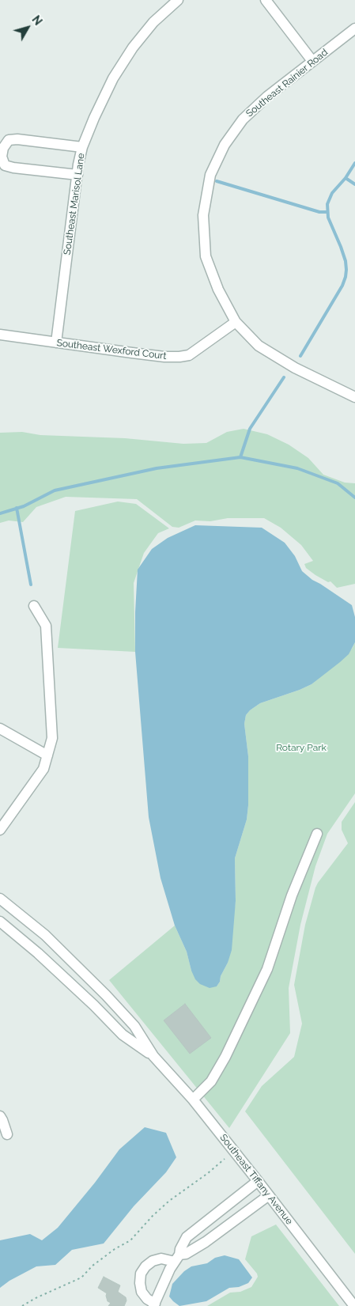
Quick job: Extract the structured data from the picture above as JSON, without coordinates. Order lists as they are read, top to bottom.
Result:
{
  "streets": {
    "street": [
      "Southeast Rainier Road",
      "Southeast Marisol Lane",
      "Southeast Wexford Court",
      "Southeast Tiffany Avenue"
    ]
  },
  "crossings": [
    ["Southeast Rainier Road", "Southeast Wexford Court"],
    ["Southeast Marisol Lane", "Southeast Wexford Court"]
  ],
  "parks": ["Rotary Park"],
  "north": "top right"
}
